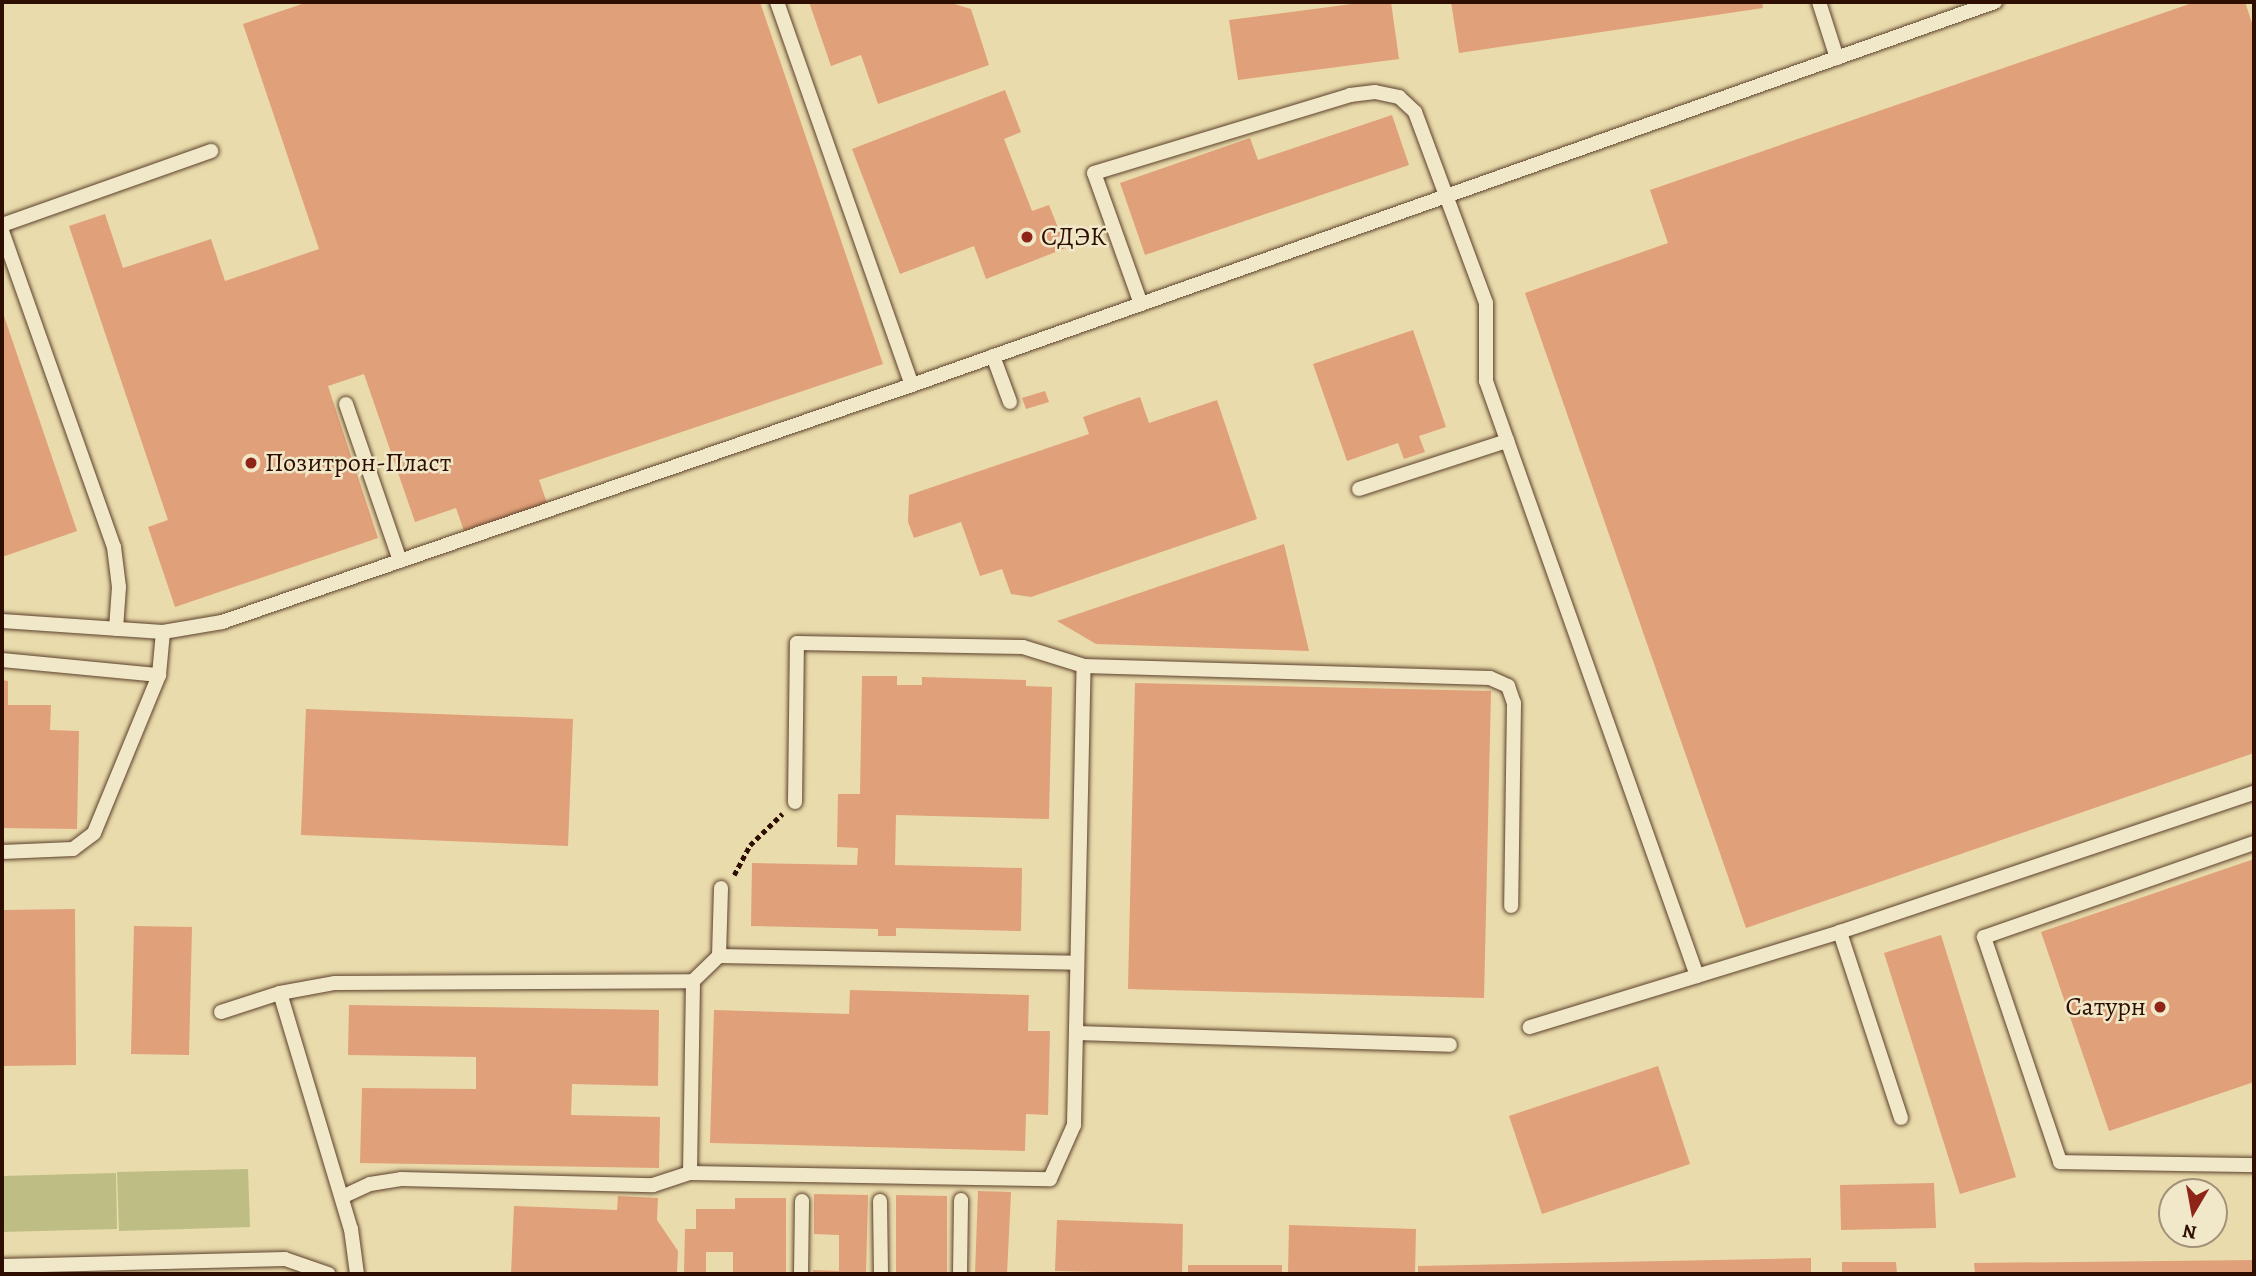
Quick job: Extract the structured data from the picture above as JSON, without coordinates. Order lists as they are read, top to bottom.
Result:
{
  "places": ["СДЭК", "Позитрон-Пласт", "Сатурн"],
  "north": "bottom"
}
